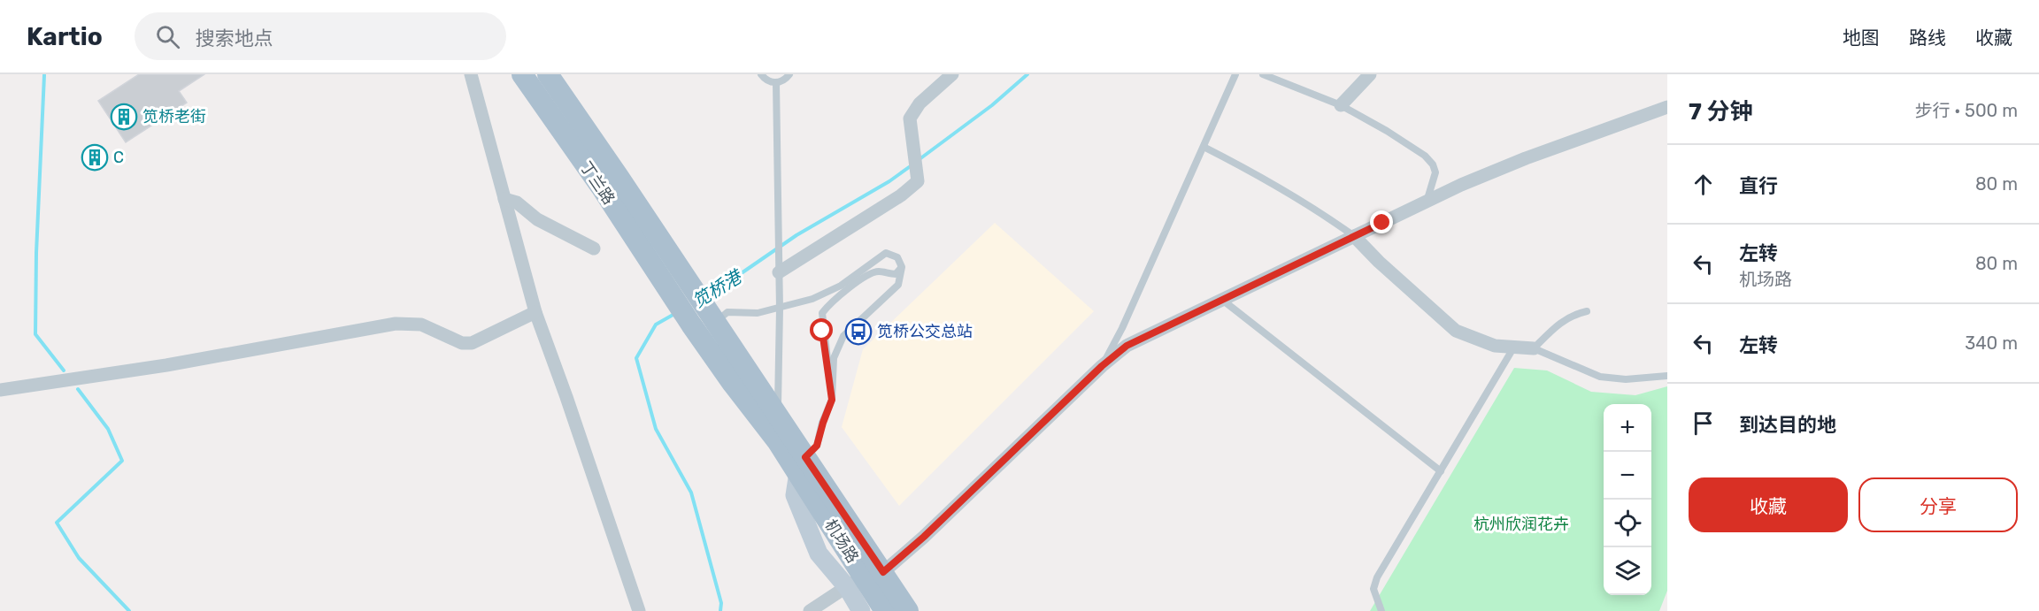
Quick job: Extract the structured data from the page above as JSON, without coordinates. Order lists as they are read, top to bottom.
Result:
{
  "streets": {
    "main road": ["丁兰路", "机场路"]
  },
  "crossings": [
    ["丁兰路", "机场路"]
  ],
  "water": ["笕桥港"],
  "parks": ["杭州欣润花卉"],
  "places": {
    "building": ["笕桥老街", "C"],
    "bus stop": ["笕桥公交总站"]
  },
  "page": {
    "header": "Kartio",
    "search": "搜索地点",
    "nav": ["地图", "路线", "收藏"],
    "heading": ["7 分钟", "步行 · 500 m"],
    "list": [
      ["直行", "80 m"],
      ["左转", "机场路", "80 m"],
      ["左转", "340 m"],
      "到达目的地"
    ],
    "map_buttons": ["+", "−"],
    "buttons": ["收藏", "分享"]
  }
}
